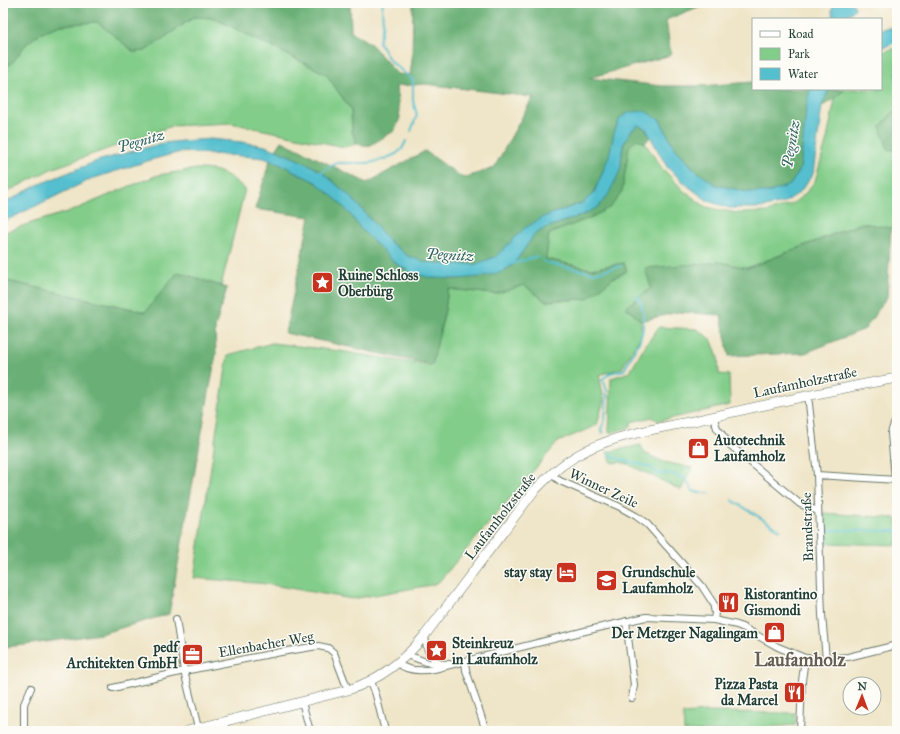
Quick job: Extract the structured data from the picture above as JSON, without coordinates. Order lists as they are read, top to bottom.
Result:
{
  "streets": {
    "main road": ["Laufamholzstraße"],
    "street": ["Winner Zeile", "Brandstraße", "Ellenbacher Weg"]
  },
  "crossings": [
    ["Laufamholzstraße", "Winner Zeile"],
    ["Laufamholzstraße", "Brandstraße"],
    ["Laufamholzstraße", "Ellenbacher Weg"]
  ],
  "districts": ["Laufamholz"],
  "water": ["Pegnitz"],
  "places": {
    "place": ["Ruine Schloss Oberbürg", "Steinkreuz in Laufamholz"],
    "shop": ["Autotechnik Laufamholz", "Der Metzger Nagalingam"],
    "hotel": ["stay stay"],
    "school or university": ["Grundschule Laufamholz"],
    "restaurant": ["Ristorantino Gismondi", "Pizza Pasta da Marcel"],
    "office": ["pedf Architekten GmbH"]
  },
  "legend": ["Road", "Park", "Water"],
  "north": "top"
}
